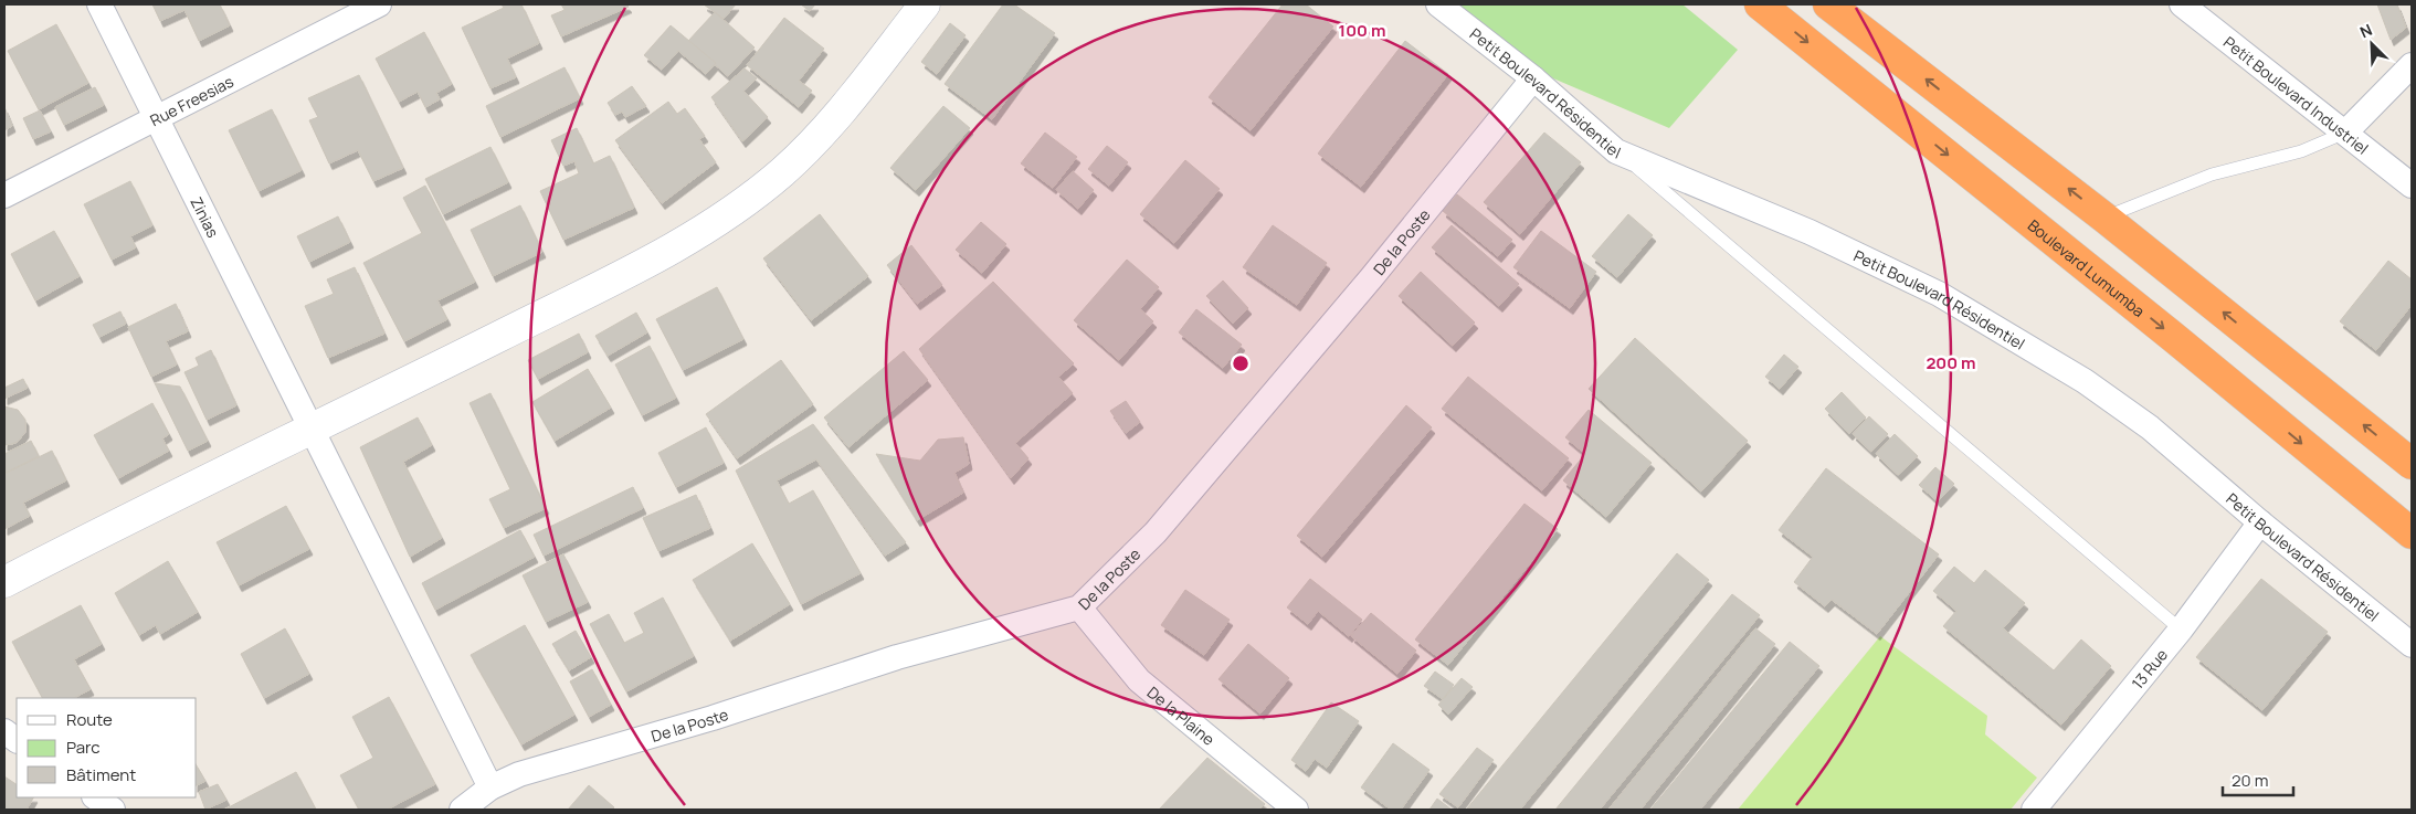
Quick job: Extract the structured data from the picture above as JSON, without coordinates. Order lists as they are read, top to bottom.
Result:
{
  "streets": {
    "highway": ["Boulevard Lumumba"],
    "street": [
      "Petit Boulevard Résidentiel",
      "Petit Boulevard Industriel",
      "Rue Freesias",
      "Zinias",
      "De la Poste",
      "13 Rue",
      "De la Plaine"
    ]
  },
  "crossings": [
    ["Petit Boulevard Résidentiel", "De la Poste"],
    ["Petit Boulevard Résidentiel", "13 Rue"],
    ["Rue Freesias", "Zinias"],
    ["De la Poste", "De la Plaine"]
  ],
  "legend": ["Route", "Parc", "Bâtiment"],
  "scale_bar": "20 m",
  "north": "top left",
  "rings": ["100 m", "200 m"]
}
